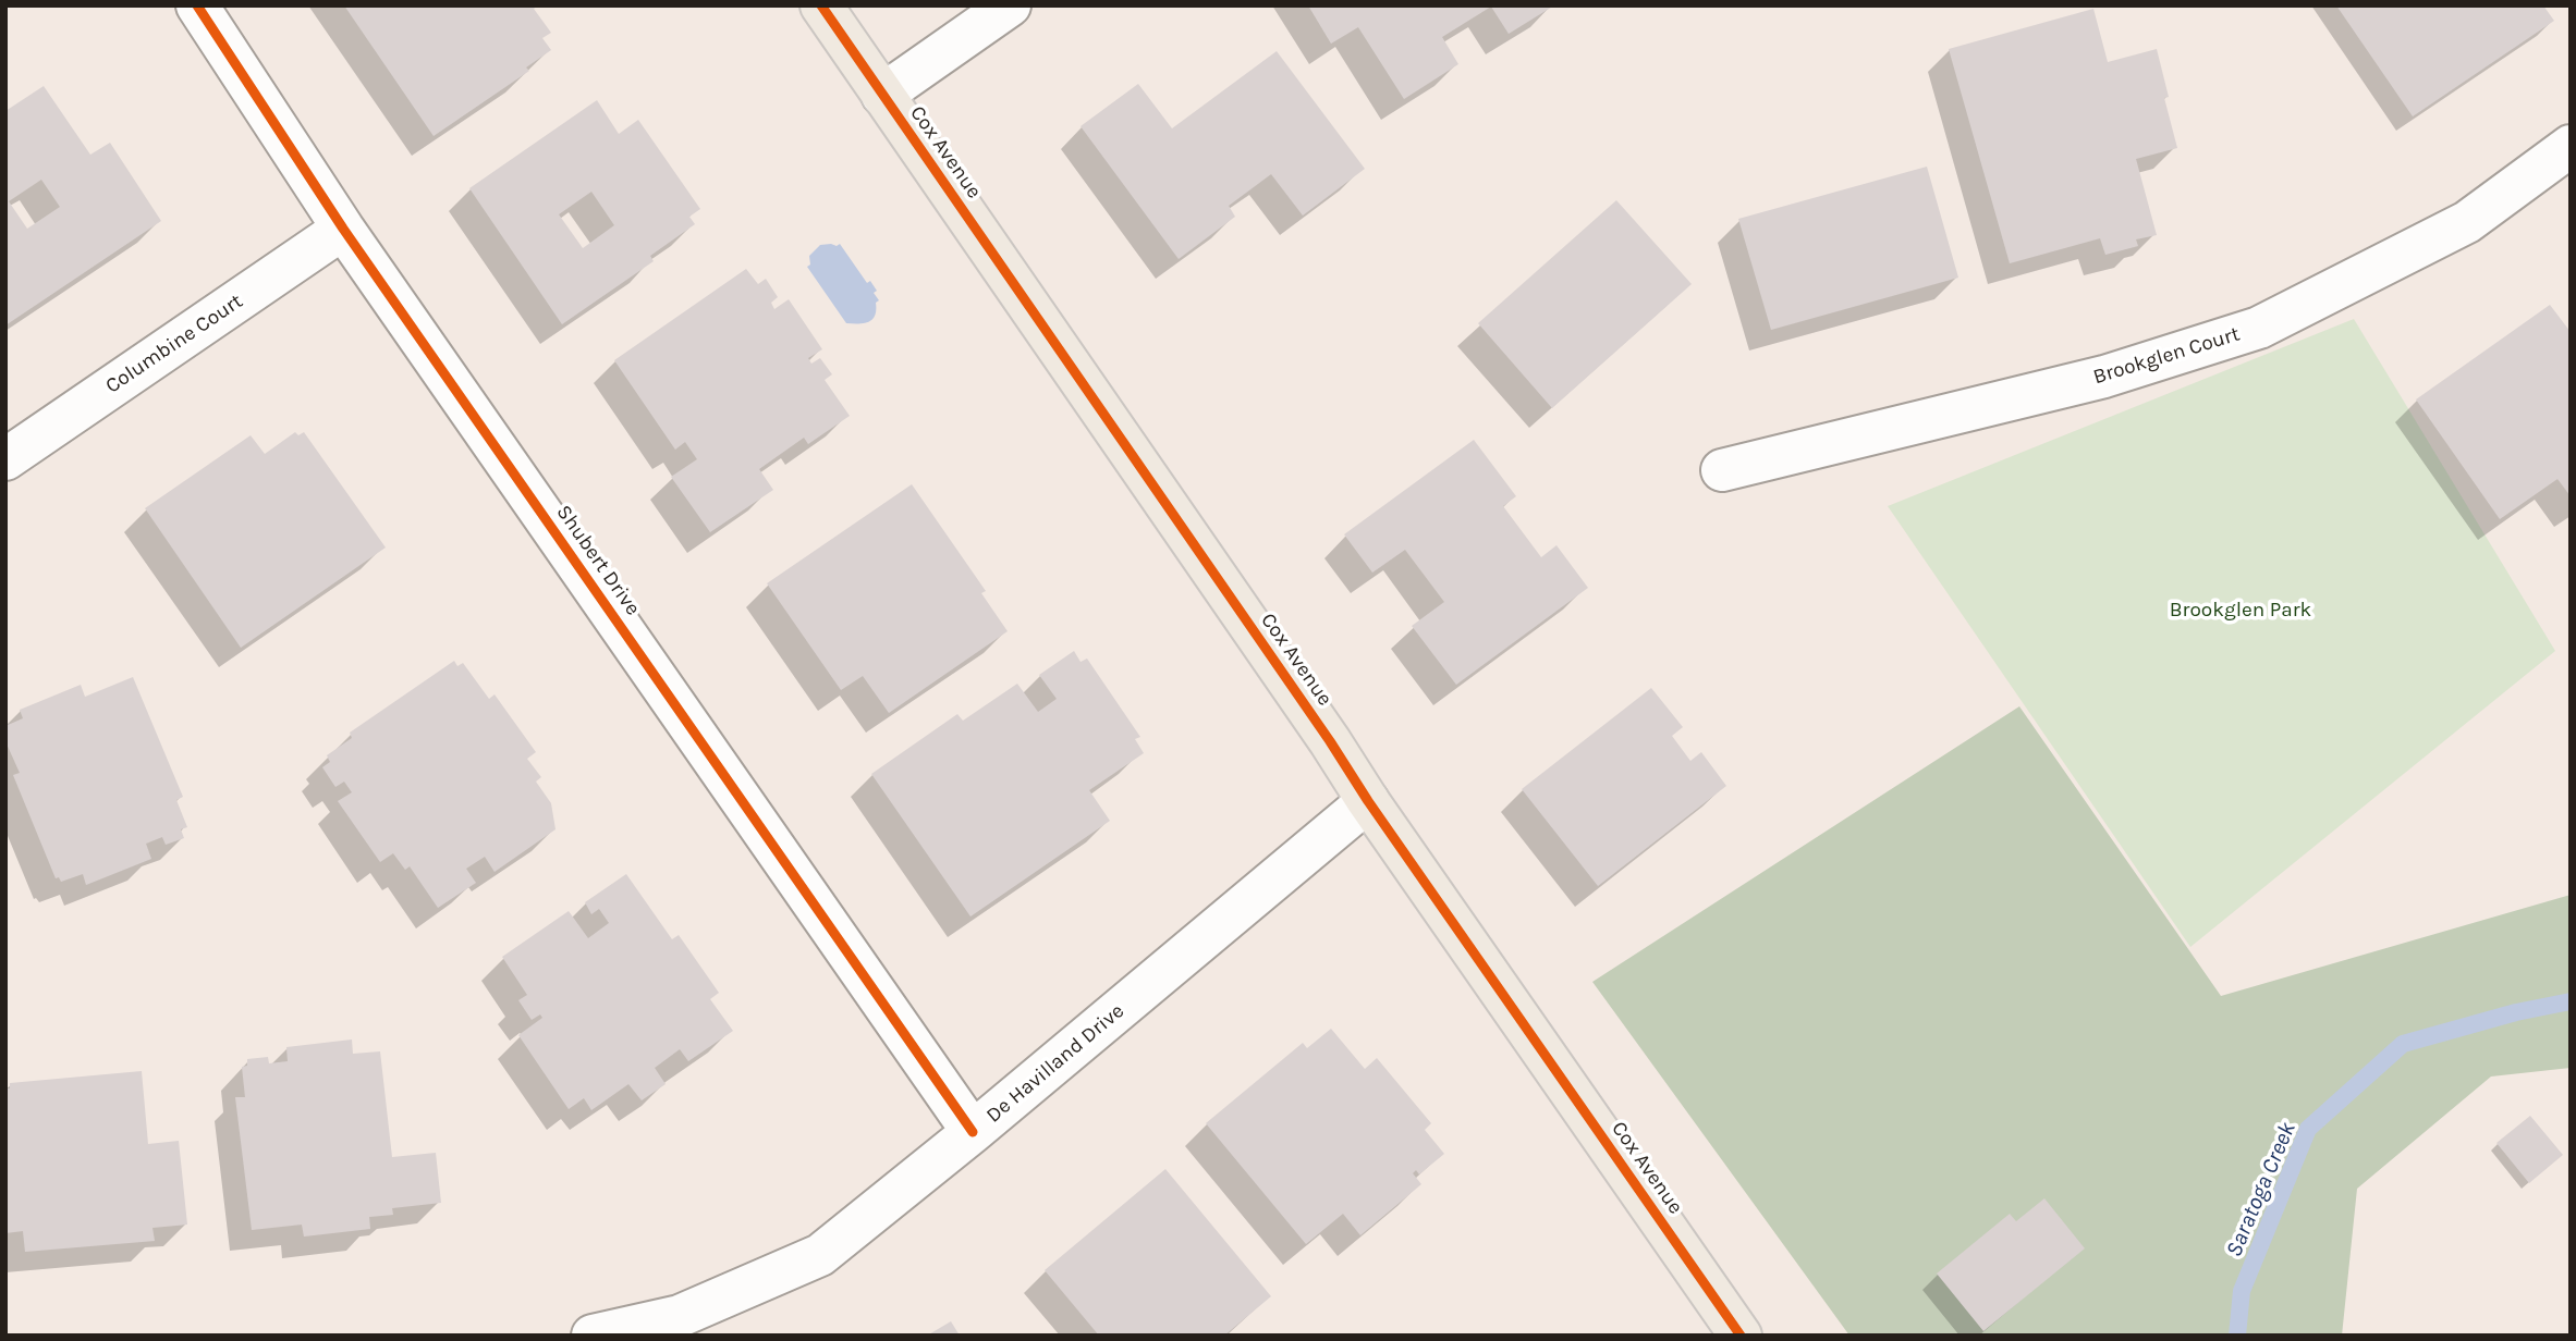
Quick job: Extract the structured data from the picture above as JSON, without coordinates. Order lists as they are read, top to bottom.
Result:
{
  "streets": {
    "main road": ["Cox Avenue"],
    "street": [
      "Columbine Court",
      "Brookglen Court",
      "Shubert Drive",
      "De Havilland Drive"
    ]
  },
  "crossings": [
    ["Cox Avenue", "De Havilland Drive"],
    ["Columbine Court", "Shubert Drive"],
    ["Shubert Drive", "De Havilland Drive"]
  ],
  "water": ["Saratoga Creek"],
  "parks": ["Brookglen Park"]
}
